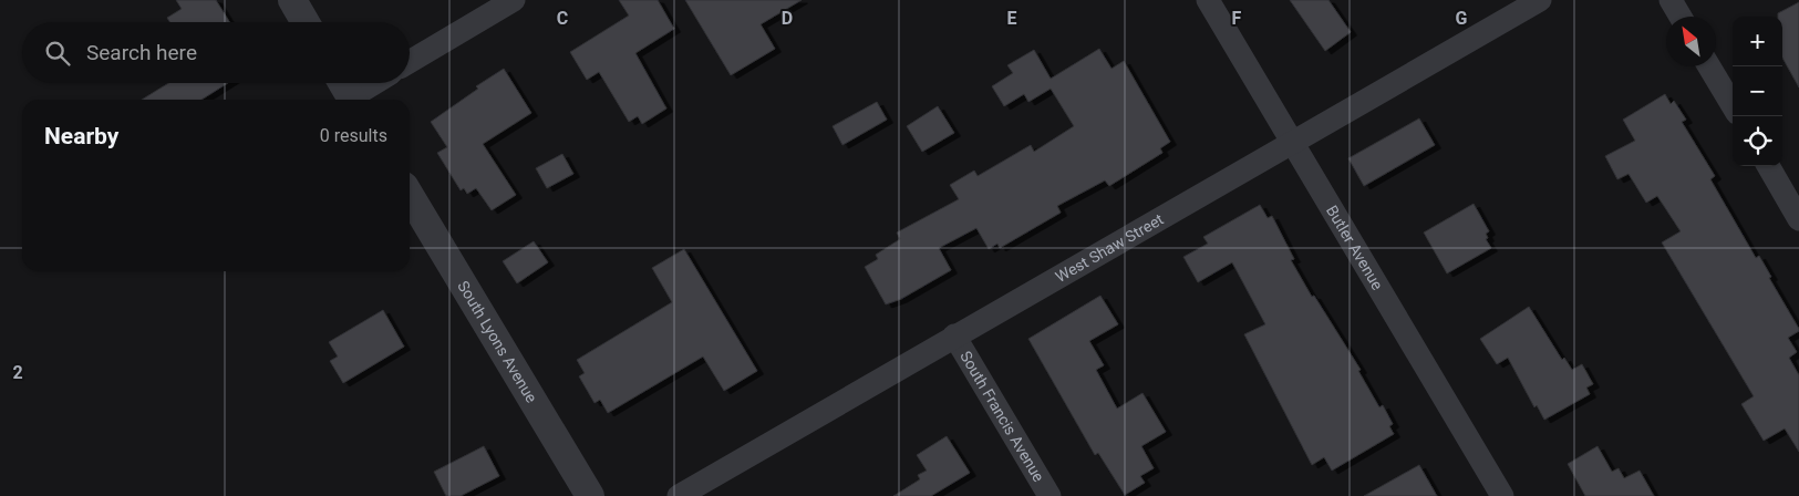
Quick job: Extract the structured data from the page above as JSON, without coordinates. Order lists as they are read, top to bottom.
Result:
{
  "streets": {
    "street": [
      "West Shaw Street",
      "Butler Avenue",
      "South Lyons Avenue",
      "South Francis Avenue"
    ]
  },
  "crossings": [
    ["West Shaw Street", "Butler Avenue"],
    ["West Shaw Street", "South Francis Avenue"]
  ],
  "north": "top left",
  "page": {
    "map_buttons": ["+", "−"],
    "search": "Search here",
    "heading": ["Nearby", "0 results"]
  },
  "grid": {
    "columns": [
      "C",
      "D",
      "E",
      "F",
      "G"
    ],
    "rows": ["2"]
  }
}
